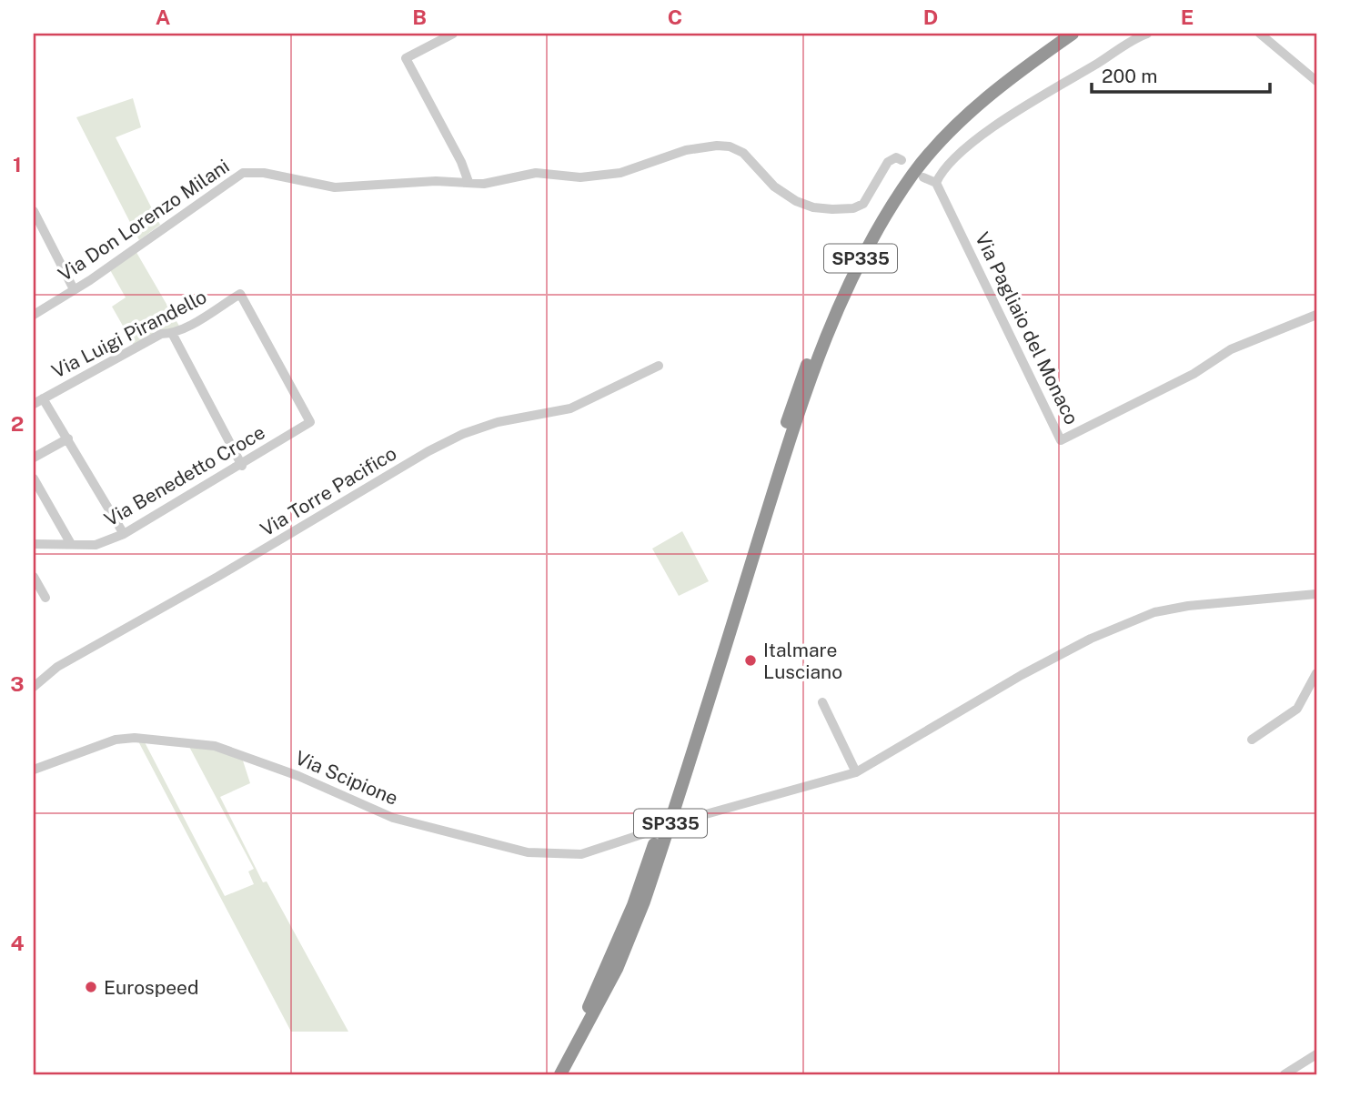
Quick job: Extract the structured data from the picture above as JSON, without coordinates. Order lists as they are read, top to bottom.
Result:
{
  "streets": {
    "highway": ["SP335"],
    "street": [
      "Via Don Lorenzo Milani",
      "Via Pagliaio del Monaco",
      "Via Luigi Pirandello",
      "Via Benedetto Croce",
      "Via Torre Pacifico",
      "Via Scipione"
    ]
  },
  "crossings": [
    ["Via Luigi Pirandello", "Via Benedetto Croce"]
  ],
  "places": ["Italmare Lusciano", "Eurospeed"],
  "scale_bar": "200 m",
  "grid": {
    "columns": [
      "A",
      "B",
      "C",
      "D",
      "E"
    ],
    "rows": [
      "1",
      "2",
      "3",
      "4"
    ]
  }
}
